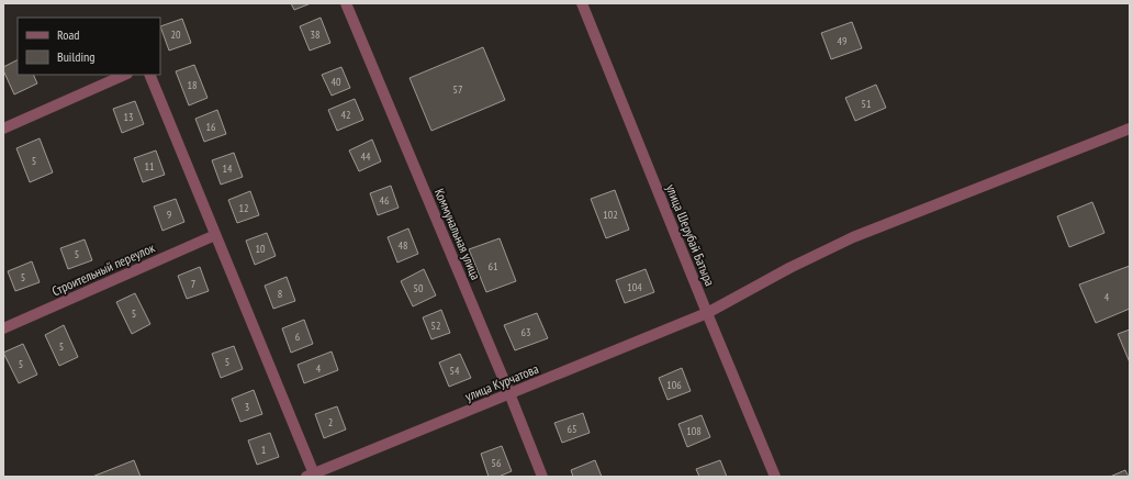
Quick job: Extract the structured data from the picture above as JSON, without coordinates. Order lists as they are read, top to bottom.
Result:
{
  "streets": {
    "street": [
      "Коммунальная улица",
      "улица Шерубай Батыра",
      "Строительный переулок",
      "улица Курчатова"
    ]
  },
  "crossings": [
    ["Коммунальная улица", "улица Курчатова"],
    ["улица Шерубай Батыра", "улица Курчатова"]
  ],
  "house_numbers": [
    "20",
    "38",
    "49",
    "40",
    "18",
    "57",
    "51",
    "42",
    "13",
    "16",
    "44",
    "5",
    "11",
    "14",
    "46",
    "12",
    "9",
    "102",
    "48",
    "10",
    "5",
    "61",
    "5",
    "7",
    "104",
    "50",
    "8",
    "4",
    "5",
    "52",
    "63",
    "6",
    "5",
    "5",
    "5",
    "4",
    "54",
    "106",
    "3",
    "2",
    "65",
    "108",
    "1",
    "56"
  ],
  "legend": ["Road", "Building"]
}
